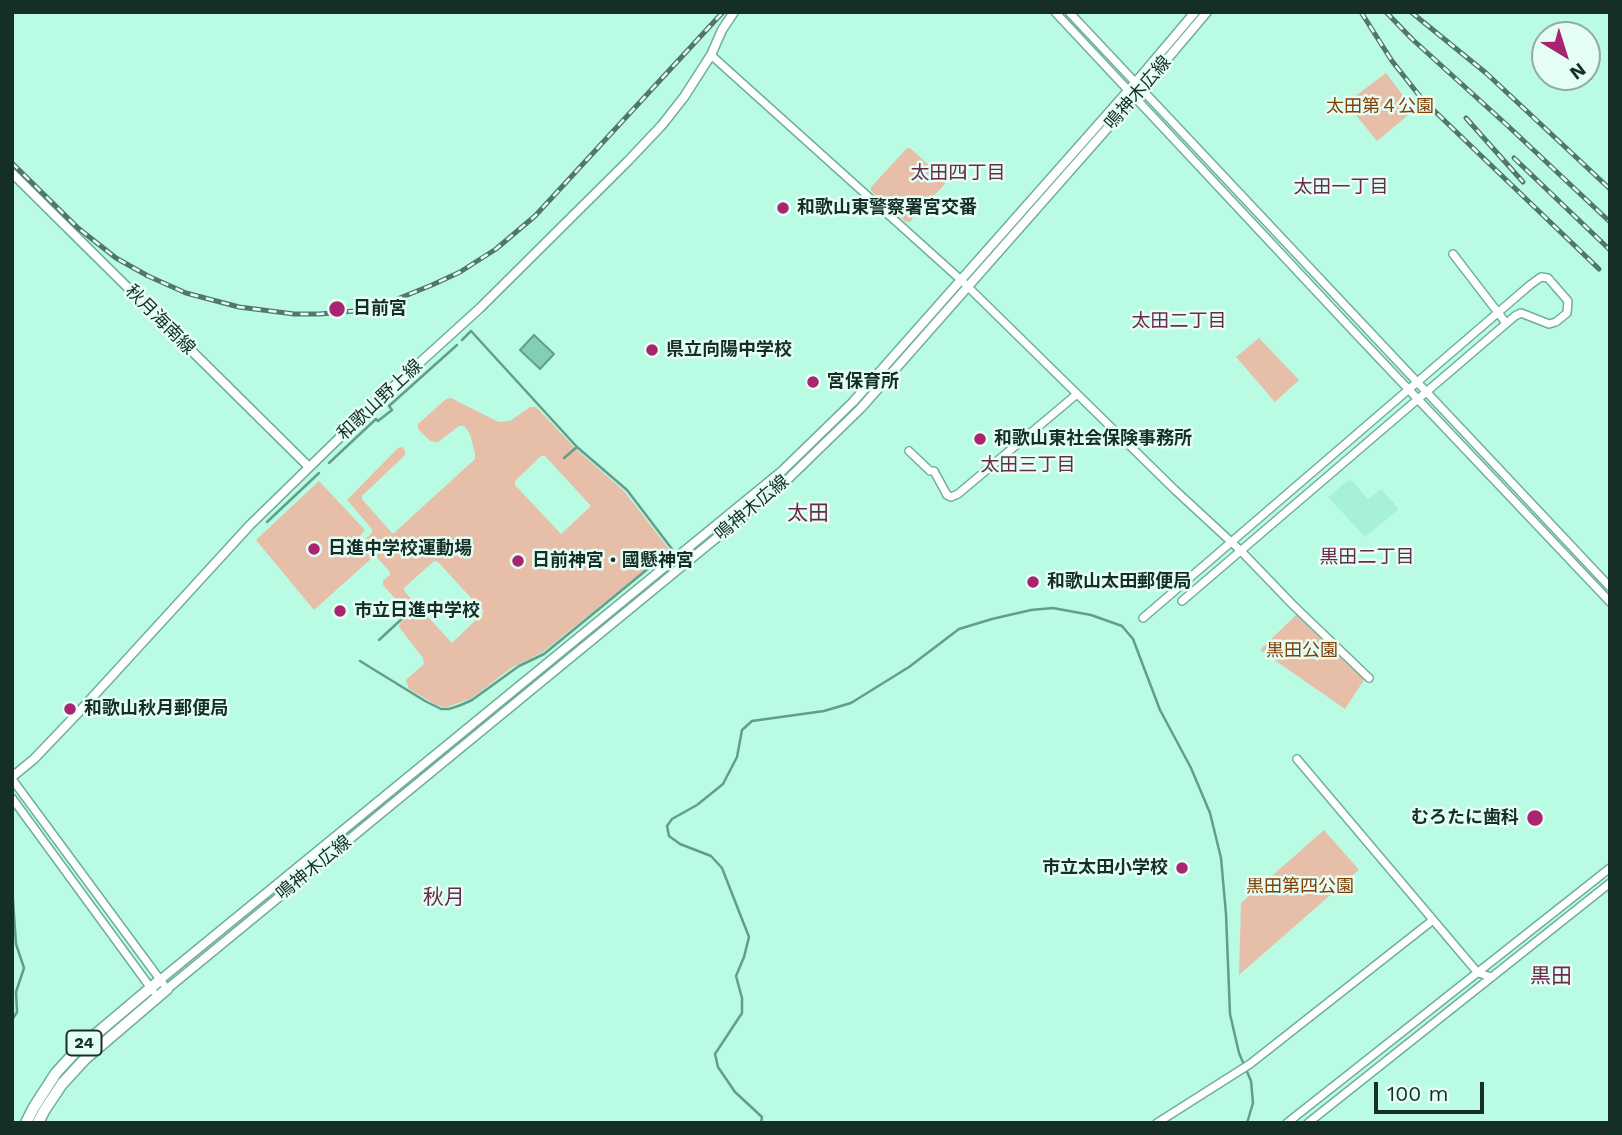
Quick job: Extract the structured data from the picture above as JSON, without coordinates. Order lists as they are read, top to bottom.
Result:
{
  "streets": {
    "highway": ["24"],
    "main road": ["鳴神木広線", "秋月海南線", "和歌山野上線"]
  },
  "crossings": [
    ["鳴神木広線", "24"],
    ["秋月海南線", "和歌山野上線"]
  ],
  "districts": [
    "太田四丁目",
    "太田一丁目",
    "太田二丁目",
    "太田三丁目",
    "太田",
    "黒田二丁目",
    "秋月",
    "黒田"
  ],
  "parks": ["太田第４公園", "黒田公園", "黒田第四公園"],
  "places": [
    "和歌山東警察署宮交番",
    "日前宮",
    "県立向陽中学校",
    "宮保育所",
    "和歌山東社会保険事務所",
    "日進中学校運動場",
    "日前神宮・國懸神宮",
    "和歌山太田郵便局",
    "市立日進中学校",
    "和歌山秋月郵便局",
    "むろたに歯科",
    "市立太田小学校"
  ],
  "scale_bar": "100 m",
  "north": "bottom right"
}
